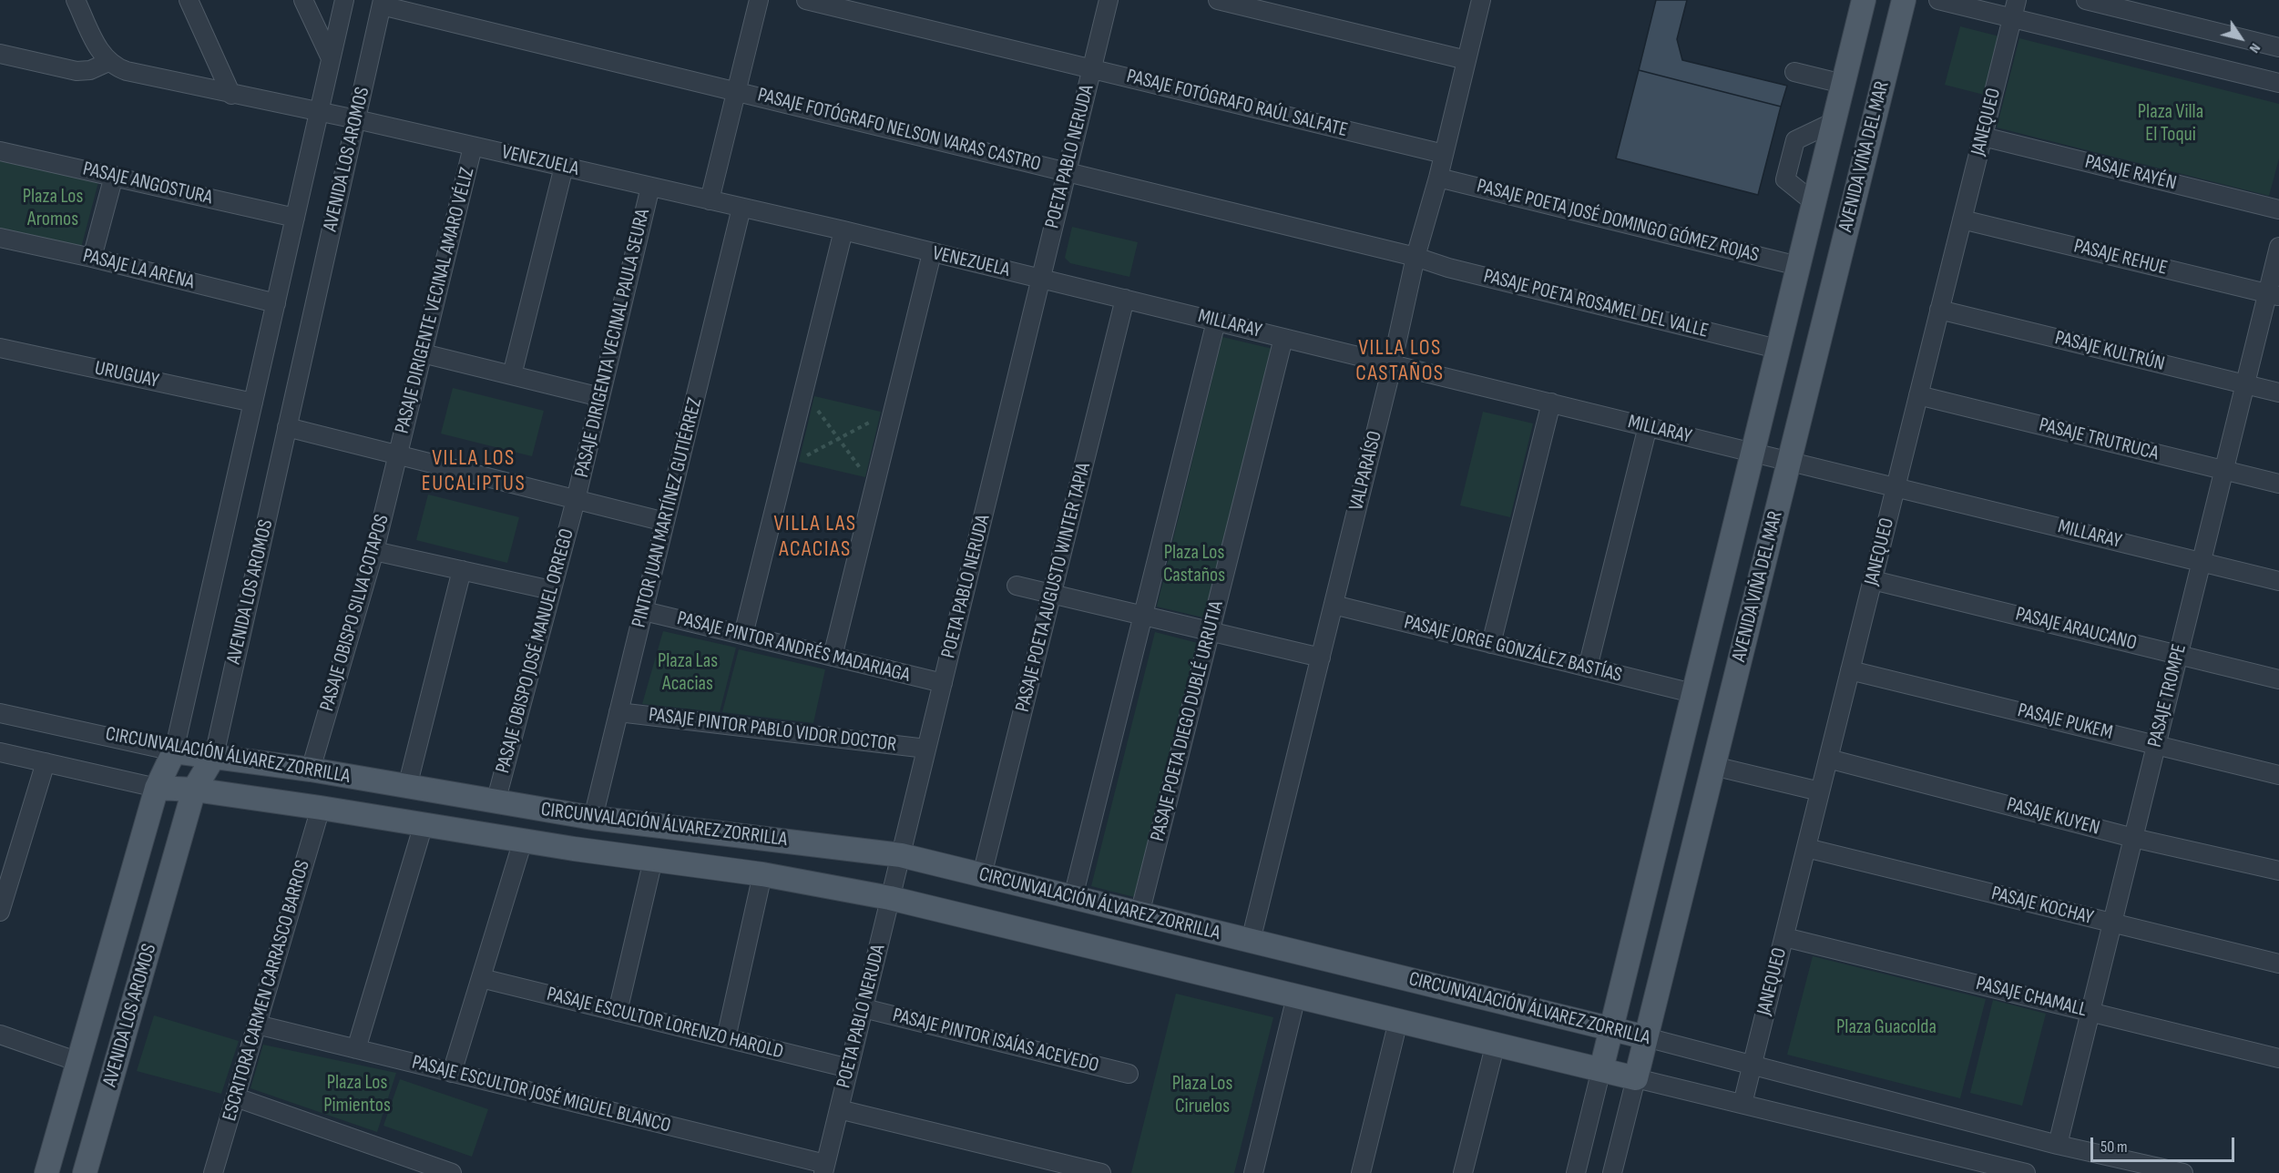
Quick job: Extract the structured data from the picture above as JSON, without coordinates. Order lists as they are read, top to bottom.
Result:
{
  "streets": {
    "main road": ["AVENIDA VIÑA DEL MAR", "AVENIDA LOS AROMOS", "CIRCUNVALACIÓN ÁLVAREZ ZORRILLA"],
    "street": [
      "PASAJE FOTÓGRAFO RAÚL SALFATE",
      "JANEQUEO",
      "PASAJE FOTÓGRAFO NELSON VARAS CASTRO",
      "POETA PABLO NERUDA",
      "VENEZUELA",
      "PASAJE RAYÉN",
      "PASAJE ANGOSTURA",
      "PASAJE POETA JOSÉ DOMINGO GÓMEZ ROJAS",
      "PASAJE REHUE",
      "PASAJE LA ARENA",
      "PASAJE DIRIGENTE VECINAL AMARO VÉLIZ",
      "PASAJE POETA ROSAMEL DEL VALLE",
      "MILLARAY",
      "PASAJE DIRIGENTA VECINAL PAULA SEURA",
      "PASAJE KULTRÚN",
      "URUGUAY",
      "PASAJE TRUTRUCA",
      "VALPARAÍSO",
      "PINTOR JUAN MARTÍNEZ GUTIÉRREZ",
      "PASAJE POETA AUGUSTO WINTER TAPIA",
      "PASAJE OBISPO SILVA COTAPOS",
      "PASAJE ARAUCANO",
      "PASAJE PINTOR ANDRÉS MADARIAGA",
      "PASAJE JORGE GONZÁLEZ BASTÍAS",
      "PASAJE OBISPO JOSÉ MANUEL ORREGO",
      "PASAJE TROMPE",
      "PASAJE POETA DIEGO DUBLÉ URRUTIA",
      "PASAJE PUKEM",
      "PASAJE PINTOR PABLO VIDOR DOCTOR",
      "PASAJE KUYEN",
      "PASAJE KOCHAY",
      "ESCRITORA CARMEN CARRASCO BARROS",
      "PASAJE CHAMALL",
      "PASAJE ESCULTOR LORENZO HAROLD",
      "PASAJE PINTOR ISAÍAS ACEVEDO",
      "PASAJE ESCULTOR JOSÉ MIGUEL BLANCO"
    ]
  },
  "crossings": [
    ["PASAJE FOTÓGRAFO RAÚL SALFATE", "POETA PABLO NERUDA"],
    ["PASAJE FOTÓGRAFO RAÚL SALFATE", "VALPARAÍSO"],
    ["JANEQUEO", "PASAJE RAYÉN"],
    ["JANEQUEO", "PASAJE REHUE"],
    ["JANEQUEO", "MILLARAY"],
    ["JANEQUEO", "PASAJE KULTRÚN"],
    ["JANEQUEO", "PASAJE TRUTRUCA"],
    ["JANEQUEO", "PASAJE ARAUCANO"],
    ["JANEQUEO", "PASAJE PUKEM"],
    ["JANEQUEO", "CIRCUNVALACIÓN ÁLVAREZ ZORRILLA"],
    ["JANEQUEO", "PASAJE KUYEN"],
    ["JANEQUEO", "PASAJE KOCHAY"],
    ["JANEQUEO", "PASAJE CHAMALL"],
    ["PASAJE FOTÓGRAFO NELSON VARAS CASTRO", "POETA PABLO NERUDA"],
    ["PASAJE FOTÓGRAFO NELSON VARAS CASTRO", "AVENIDA LOS AROMOS"],
    ["PASAJE FOTÓGRAFO NELSON VARAS CASTRO", "PASAJE POETA ROSAMEL DEL VALLE"],
    ["PASAJE FOTÓGRAFO NELSON VARAS CASTRO", "VALPARAÍSO"],
    ["POETA PABLO NERUDA", "VENEZUELA"],
    ["POETA PABLO NERUDA", "MILLARAY"],
    ["POETA PABLO NERUDA", "PASAJE PINTOR ANDRÉS MADARIAGA"],
    ["POETA PABLO NERUDA", "PASAJE PINTOR PABLO VIDOR DOCTOR"],
    ["POETA PABLO NERUDA", "CIRCUNVALACIÓN ÁLVAREZ ZORRILLA"],
    ["POETA PABLO NERUDA", "PASAJE ESCULTOR LORENZO HAROLD"],
    ["POETA PABLO NERUDA", "PASAJE PINTOR ISAÍAS ACEVEDO"],
    ["POETA PABLO NERUDA", "PASAJE ESCULTOR JOSÉ MIGUEL BLANCO"],
    ["AVENIDA VIÑA DEL MAR", "PASAJE POETA JOSÉ DOMINGO GÓMEZ ROJAS"],
    ["AVENIDA VIÑA DEL MAR", "PASAJE POETA ROSAMEL DEL VALLE"],
    ["AVENIDA VIÑA DEL MAR", "MILLARAY"],
    ["AVENIDA VIÑA DEL MAR", "PASAJE JORGE GONZÁLEZ BASTÍAS"],
    ["AVENIDA VIÑA DEL MAR", "CIRCUNVALACIÓN ÁLVAREZ ZORRILLA"],
    ["AVENIDA LOS AROMOS", "VENEZUELA"],
    ["AVENIDA LOS AROMOS", "PASAJE ANGOSTURA"],
    ["AVENIDA LOS AROMOS", "PASAJE LA ARENA"],
    ["AVENIDA LOS AROMOS", "URUGUAY"],
    ["AVENIDA LOS AROMOS", "CIRCUNVALACIÓN ÁLVAREZ ZORRILLA"],
    ["VENEZUELA", "PASAJE DIRIGENTE VECINAL AMARO VÉLIZ"],
    ["VENEZUELA", "MILLARAY"],
    ["VENEZUELA", "PASAJE DIRIGENTA VECINAL PAULA SEURA"],
    ["VENEZUELA", "PINTOR JUAN MARTÍNEZ GUTIÉRREZ"],
    ["PASAJE POETA JOSÉ DOMINGO GÓMEZ ROJAS", "VALPARAÍSO"],
    ["PASAJE REHUE", "PASAJE TROMPE"],
    ["PASAJE DIRIGENTE VECINAL AMARO VÉLIZ", "PASAJE OBISPO SILVA COTAPOS"],
    ["PASAJE POETA ROSAMEL DEL VALLE", "VALPARAÍSO"],
    ["MILLARAY", "VALPARAÍSO"],
    ["MILLARAY", "PASAJE POETA AUGUSTO WINTER TAPIA"],
    ["MILLARAY", "PASAJE TROMPE"],
    ["MILLARAY", "PASAJE POETA DIEGO DUBLÉ URRUTIA"],
    ["PASAJE DIRIGENTA VECINAL PAULA SEURA", "PASAJE OBISPO JOSÉ MANUEL ORREGO"],
    ["PASAJE KULTRÚN", "PASAJE TROMPE"],
    ["PASAJE TRUTRUCA", "PASAJE TROMPE"],
    ["VALPARAÍSO", "PASAJE JORGE GONZÁLEZ BASTÍAS"],
    ["VALPARAÍSO", "CIRCUNVALACIÓN ÁLVAREZ ZORRILLA"],
    ["PINTOR JUAN MARTÍNEZ GUTIÉRREZ", "PASAJE PINTOR ANDRÉS MADARIAGA"],
    ["PINTOR JUAN MARTÍNEZ GUTIÉRREZ", "PASAJE PINTOR PABLO VIDOR DOCTOR"],
    ["PINTOR JUAN MARTÍNEZ GUTIÉRREZ", "CIRCUNVALACIÓN ÁLVAREZ ZORRILLA"],
    ["PASAJE POETA AUGUSTO WINTER TAPIA", "CIRCUNVALACIÓN ÁLVAREZ ZORRILLA"],
    ["PASAJE OBISPO SILVA COTAPOS", "CIRCUNVALACIÓN ÁLVAREZ ZORRILLA"],
    ["PASAJE ARAUCANO", "PASAJE TROMPE"],
    ["PASAJE OBISPO JOSÉ MANUEL ORREGO", "CIRCUNVALACIÓN ÁLVAREZ ZORRILLA"],
    ["PASAJE TROMPE", "PASAJE PUKEM"],
    ["PASAJE TROMPE", "CIRCUNVALACIÓN ÁLVAREZ ZORRILLA"],
    ["PASAJE TROMPE", "PASAJE KUYEN"],
    ["PASAJE TROMPE", "PASAJE KOCHAY"],
    ["PASAJE TROMPE", "PASAJE CHAMALL"],
    ["PASAJE POETA DIEGO DUBLÉ URRUTIA", "CIRCUNVALACIÓN ÁLVAREZ ZORRILLA"],
    ["CIRCUNVALACIÓN ÁLVAREZ ZORRILLA", "ESCRITORA CARMEN CARRASCO BARROS"],
    ["ESCRITORA CARMEN CARRASCO BARROS", "PASAJE ESCULTOR JOSÉ MIGUEL BLANCO"]
  ],
  "districts": ["VILLA LOS CASTAÑOS", "VILLA LOS EUCALIPTUS", "VILLA LAS ACACIAS"],
  "parks": [
    "Plaza Villa El Toqui",
    "Plaza Los Aromos",
    "Plaza Los Castaños",
    "Plaza Las Acacias",
    "Plaza Guacolda",
    "Plaza Los Pimientos",
    "Plaza Los Ciruelos"
  ],
  "scale_bar": "50 m",
  "north": "bottom right"
}
